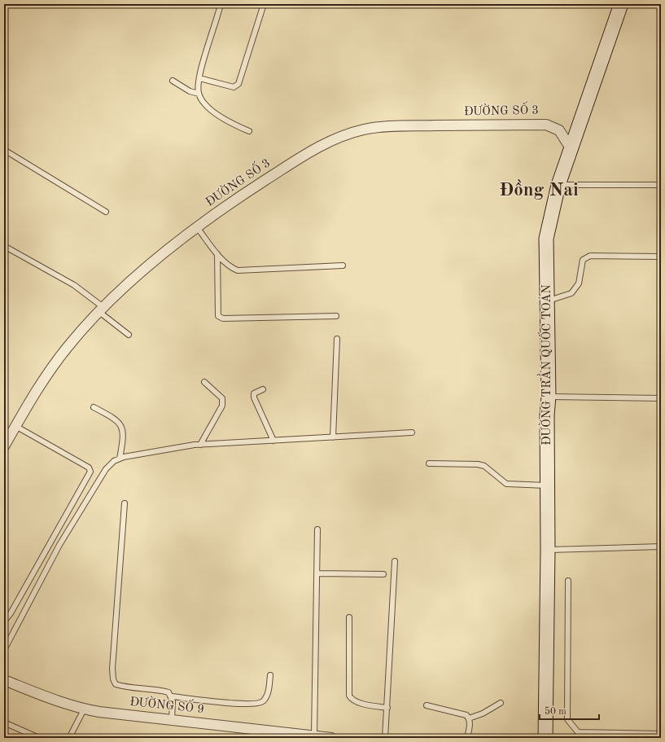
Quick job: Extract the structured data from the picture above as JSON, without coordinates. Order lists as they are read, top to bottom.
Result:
{
  "streets": {
    "main road": ["ĐƯỜNG TRẦN QUỐC TOẢN"],
    "street": ["ĐƯỜNG SỐ 3", "ĐƯỜNG SỐ 9"]
  },
  "crossings": [
    ["ĐƯỜNG SỐ 3", "ĐƯỜNG TRẦN QUỐC TOẢN"]
  ],
  "districts": ["Đồng Nai"],
  "scale_bar": "50 m"
}
